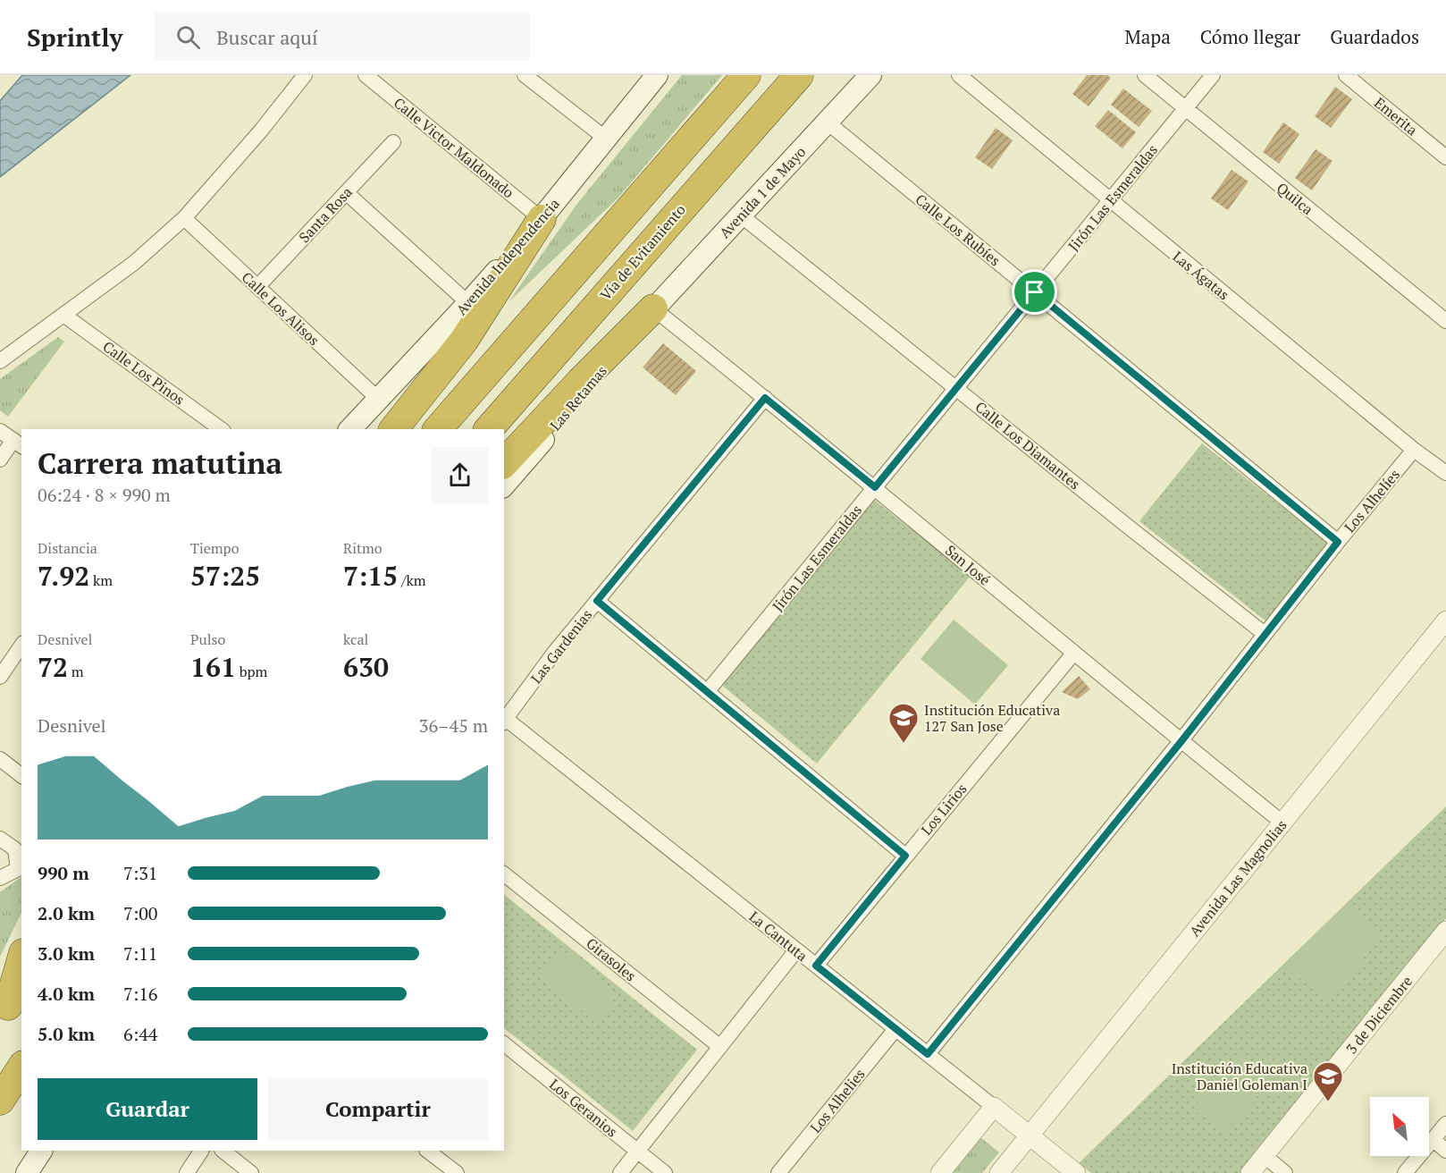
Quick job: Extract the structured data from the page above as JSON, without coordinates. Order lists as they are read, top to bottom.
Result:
{
  "streets": {
    "highway": ["Vía de Evitamiento"],
    "main road": ["Avenida 1 de Mayo", "Avenida Independencia", "Las Retamas"],
    "street": [
      "Emerita",
      "Calle Victor Maldonado",
      "Jirón Las Esmeraldas",
      "Quilca",
      "Santa Rosa",
      "Calle Los Rubíes",
      "Las Ágatas",
      "Calle Los Alisos",
      "Calle Los Pinos",
      "Calle Los Diamantes",
      "Los Alhelíes",
      "San José",
      "Las Gardenias",
      "Los Lirios",
      "Avenida Las Magnolias",
      "La Cantuta",
      "Girasoles",
      "3 de Diciembre",
      "Los Alhelies",
      "Los Geranios"
    ]
  },
  "crossings": [
    ["Calle Victor Maldonado", "Avenida Independencia"],
    ["Avenida 1 de Mayo", "Calle Los Rubíes"],
    ["Avenida 1 de Mayo", "Las Retamas"],
    ["Avenida 1 de Mayo", "Calle Los Diamantes"],
    ["Avenida 1 de Mayo", "San José"],
    ["Jirón Las Esmeraldas", "Quilca"],
    ["Jirón Las Esmeraldas", "Calle Los Rubíes"],
    ["Jirón Las Esmeraldas", "Las Ágatas"],
    ["Jirón Las Esmeraldas", "Calle Los Diamantes"],
    ["Jirón Las Esmeraldas", "San José"],
    ["Santa Rosa", "Calle Los Alisos"],
    ["Calle Los Rubíes", "Los Alhelíes"],
    ["Avenida Independencia", "Calle Los Alisos"],
    ["Las Ágatas", "Los Alhelíes"],
    ["Las Retamas", "San José"],
    ["Calle Los Diamantes", "Los Alhelíes"],
    ["Los Alhelíes", "San José"],
    ["Los Alhelíes", "La Cantuta"],
    ["San José", "Las Gardenias"],
    ["San José", "Los Lirios"],
    ["San José", "Avenida Las Magnolias"],
    ["Las Gardenias", "La Cantuta"],
    ["Los Lirios", "La Cantuta"],
    ["Avenida Las Magnolias", "La Cantuta"],
    ["La Cantuta", "Los Alhelies"]
  ],
  "places": {
    "school or university": ["Institución Educativa 127 San Jose", "Institución Educativa Daniel Goleman I"]
  },
  "north": "top left",
  "page": {
    "header": "Sprintly",
    "search": "Buscar aquí",
    "nav": ["Mapa", "Cómo llegar", "Guardados"],
    "heading": ["Carrera matutina", "06:24 · 8 × 990 m"],
    "stats": [
      ["Distancia", "7.92 km"],
      ["Tiempo", "57:25"],
      ["Ritmo", "7:15 /km"],
      ["Desnivel", "72 m"],
      ["Pulso", "161 bpm"],
      ["kcal", "630"]
    ],
    "chart": ["Desnivel", "36–45 m"],
    "list": [
      {
        "name": "990 m",
        "note": "7:31"
      },
      {
        "name": "2.0 km",
        "note": "7:00"
      },
      {
        "name": "3.0 km",
        "note": "7:11"
      },
      {
        "name": "4.0 km",
        "note": "7:16"
      },
      {
        "name": "5.0 km",
        "note": "6:44"
      }
    ],
    "buttons": ["Guardar", "Compartir"]
  }
}
